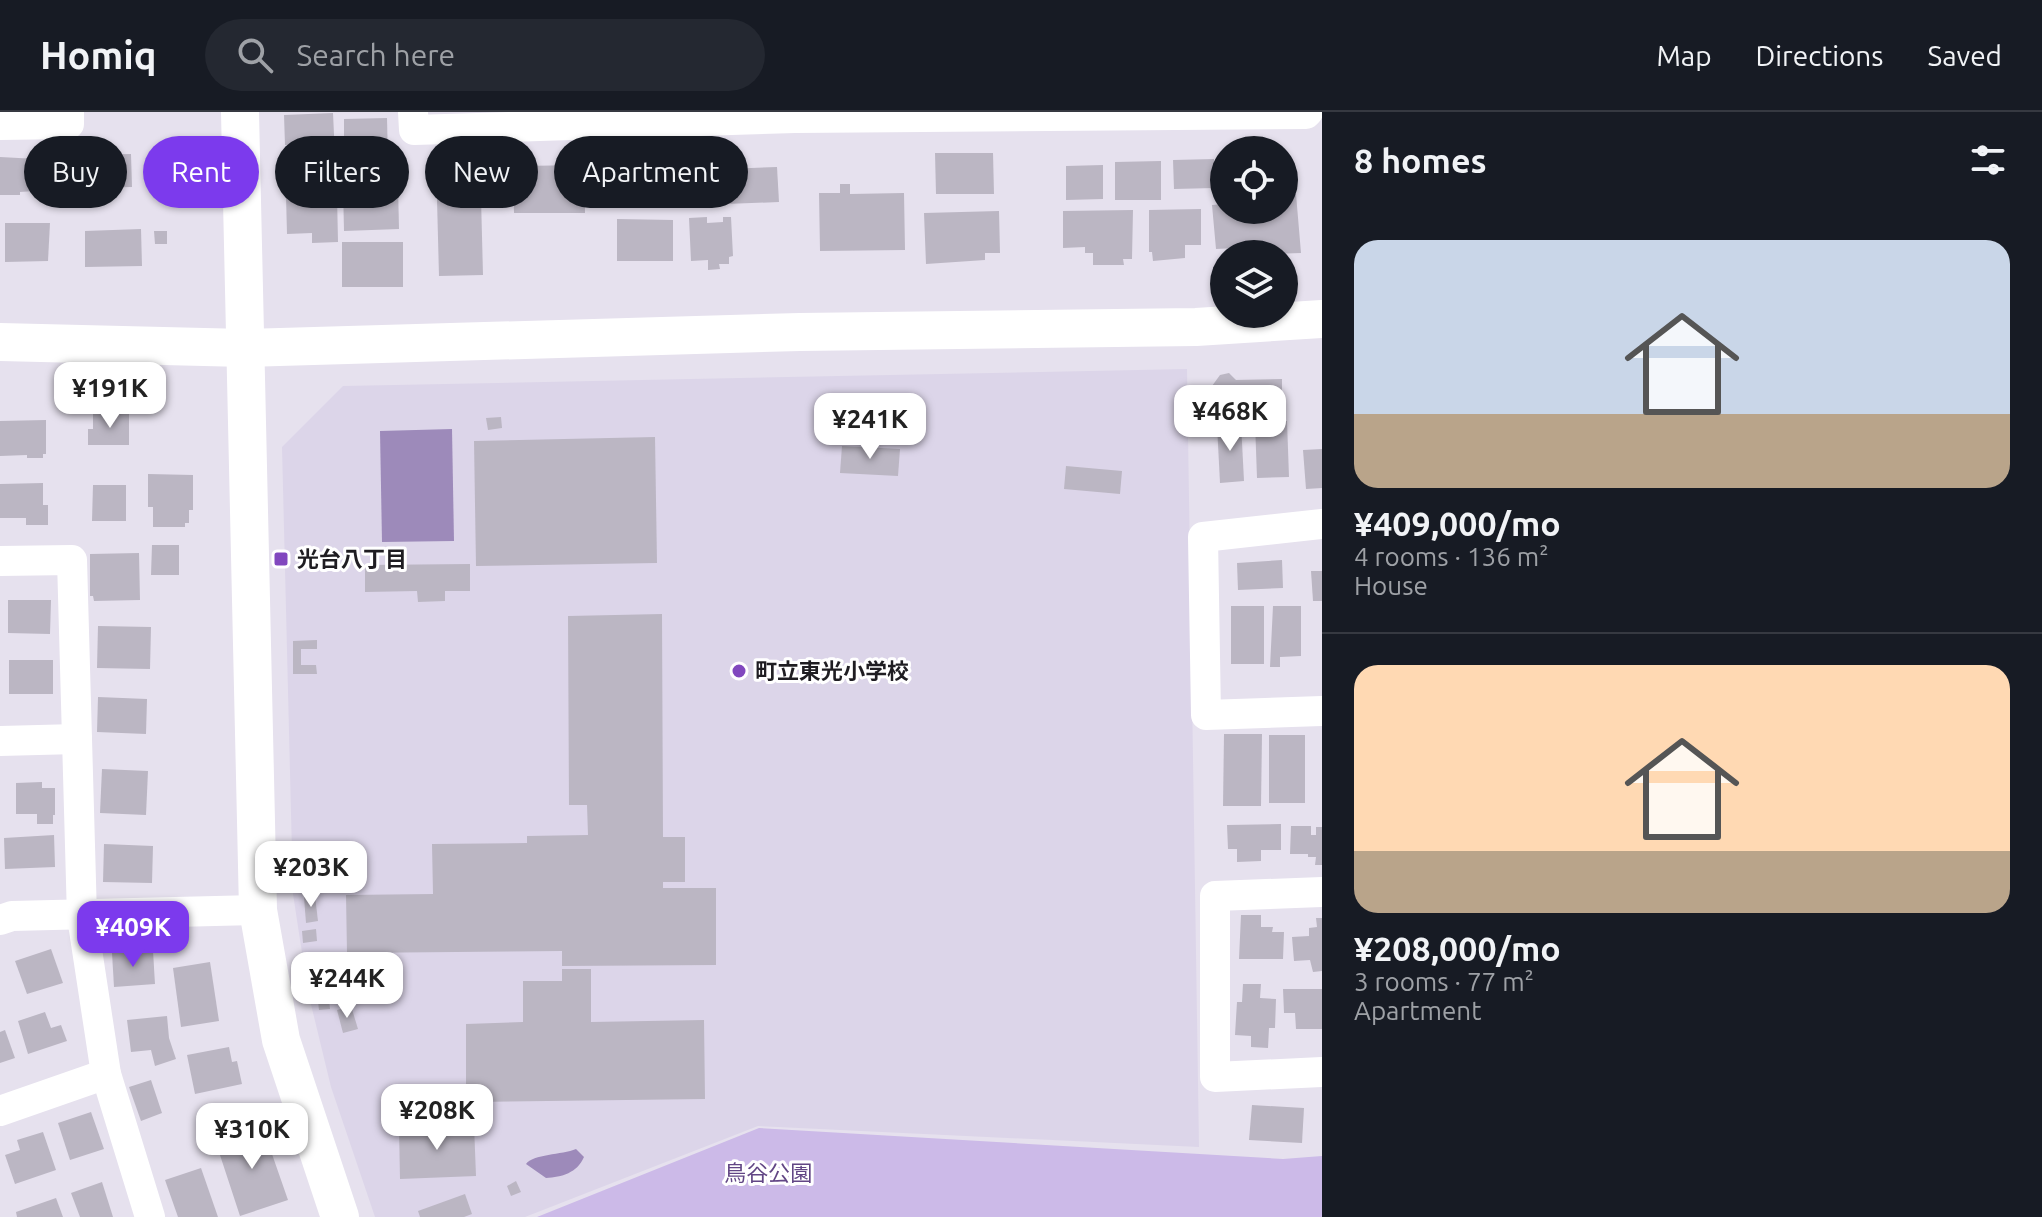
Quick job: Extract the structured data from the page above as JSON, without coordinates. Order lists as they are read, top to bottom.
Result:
{
  "parks": ["鳥谷公園"],
  "places": {
    "transit": ["光台八丁目"],
    "other": ["町立東光小学校"]
  },
  "page": {
    "header": "Homiq",
    "search": "Search here",
    "nav": ["Map", "Directions", "Saved"],
    "heading": "8 homes",
    "chip": [
      "Buy",
      "Rent",
      "Filters",
      "New",
      "Apartment"
    ],
    "list": [
      {
        "name": "¥409,000/mo",
        "note": "4 rooms · 136 m² · House"
      },
      {
        "name": "¥208,000/mo",
        "note": "3 rooms · 77 m² · Apartment"
      }
    ],
    "price": [
      "¥191K",
      "¥468K",
      "¥241K",
      "¥203K",
      "¥409K",
      "¥244K",
      "¥208K",
      "¥310K"
    ]
  }
}
